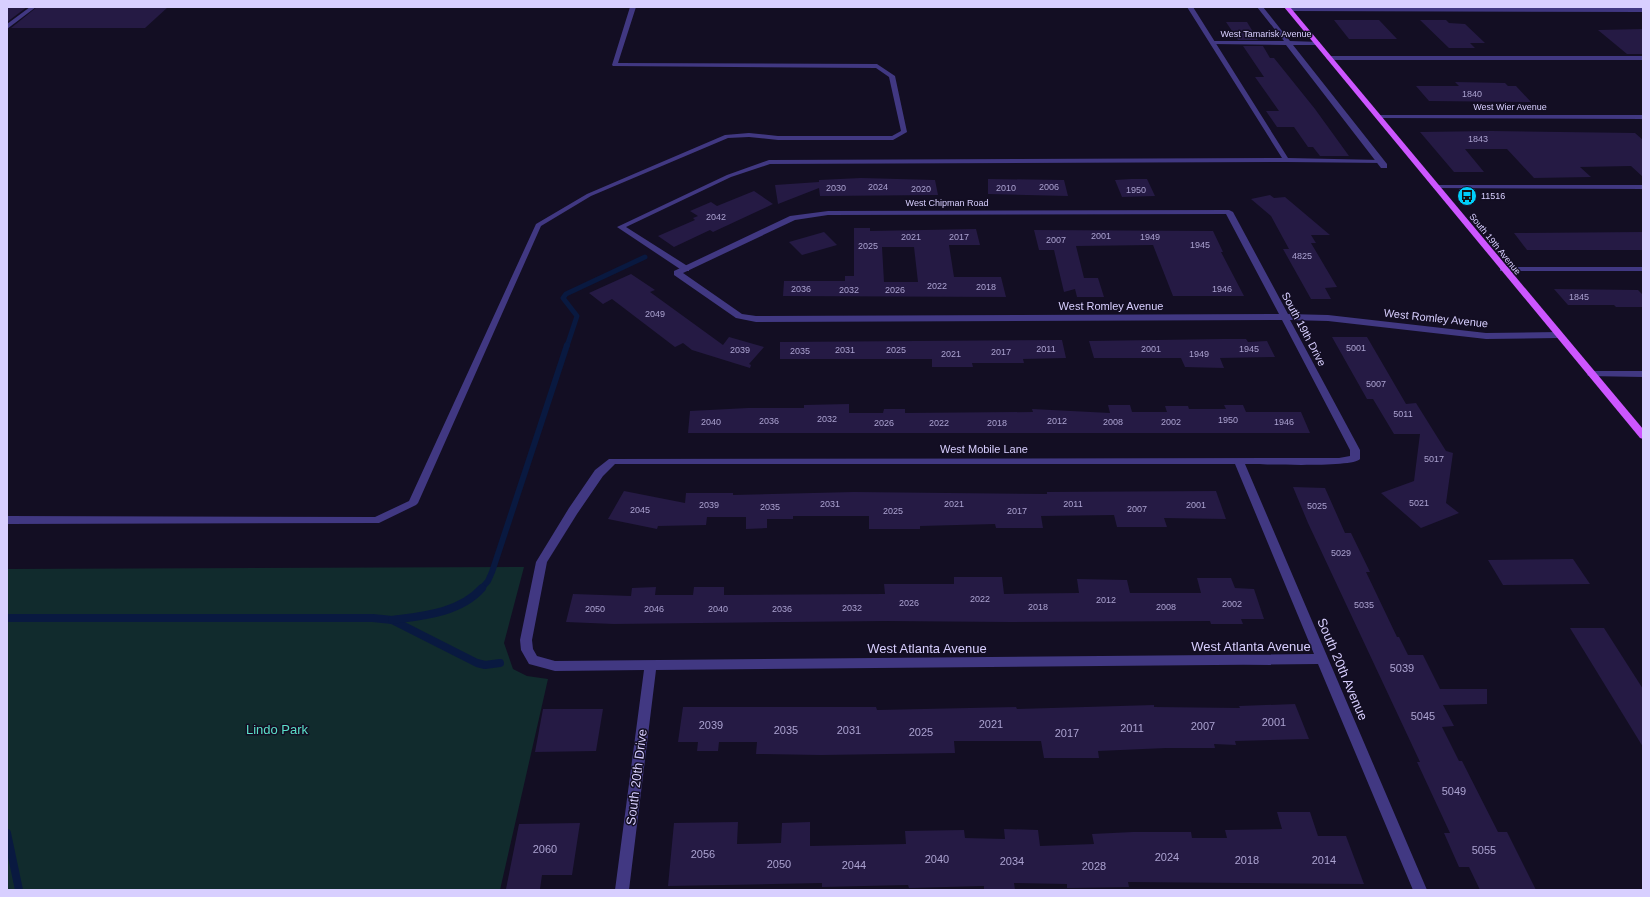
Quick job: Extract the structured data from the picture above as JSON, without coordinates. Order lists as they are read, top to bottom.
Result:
{
  "streets": {
    "main road": ["South 19th Avenue"],
    "street": [
      "West Tamarisk Avenue",
      "West Wier Avenue",
      "West Chipman Road",
      "West Romley Avenue",
      "South 19th Drive",
      "West Mobile Lane",
      "West Atlanta Avenue",
      "South 20th Avenue",
      "South 20th Drive"
    ]
  },
  "crossings": [
    ["West Tamarisk Avenue", "South 19th Avenue"],
    ["West Wier Avenue", "South 19th Avenue"],
    ["West Chipman Road", "West Romley Avenue"],
    ["West Chipman Road", "South 19th Drive"],
    ["South 19th Avenue", "West Romley Avenue"],
    ["West Romley Avenue", "South 19th Drive"],
    ["South 19th Drive", "West Mobile Lane"],
    ["West Mobile Lane", "West Atlanta Avenue"],
    ["West Mobile Lane", "South 20th Avenue"],
    ["West Atlanta Avenue", "South 20th Avenue"],
    ["West Atlanta Avenue", "South 20th Drive"]
  ],
  "parks": ["Lindo Park"],
  "places": {
    "bus stop": ["11516"]
  },
  "house_numbers": [
    "1840",
    "1843",
    "2024",
    "2006",
    "2030",
    "2010",
    "2020",
    "1950",
    "2042",
    "2001",
    "2021",
    "2017",
    "1949",
    "2007",
    "1945",
    "2025",
    "4825",
    "2022",
    "2018",
    "2036",
    "1946",
    "2032",
    "2026",
    "1845",
    "2049",
    "5001",
    "2011",
    "2001",
    "1945",
    "2039",
    "2031",
    "2025",
    "2035",
    "2017",
    "2021",
    "1949",
    "5007",
    "5011",
    "2032",
    "1950",
    "2036",
    "2012",
    "2040",
    "2008",
    "2002",
    "1946",
    "2026",
    "2022",
    "2018",
    "5017",
    "5021",
    "2031",
    "2021",
    "2011",
    "2039",
    "2001",
    "5025",
    "2035",
    "2007",
    "2045",
    "2025",
    "2017",
    "5029",
    "2022",
    "2012",
    "2026",
    "2002",
    "5035",
    "2018",
    "2008",
    "2032",
    "2050",
    "2046",
    "2040",
    "2036",
    "5039",
    "5045",
    "2001",
    "2021",
    "2039",
    "2007",
    "2011",
    "2035",
    "2031",
    "2025",
    "2017",
    "5049",
    "2060",
    "5055",
    "2056",
    "2024",
    "2040",
    "2018",
    "2014",
    "2034",
    "2050",
    "2044",
    "2028"
  ]
}
